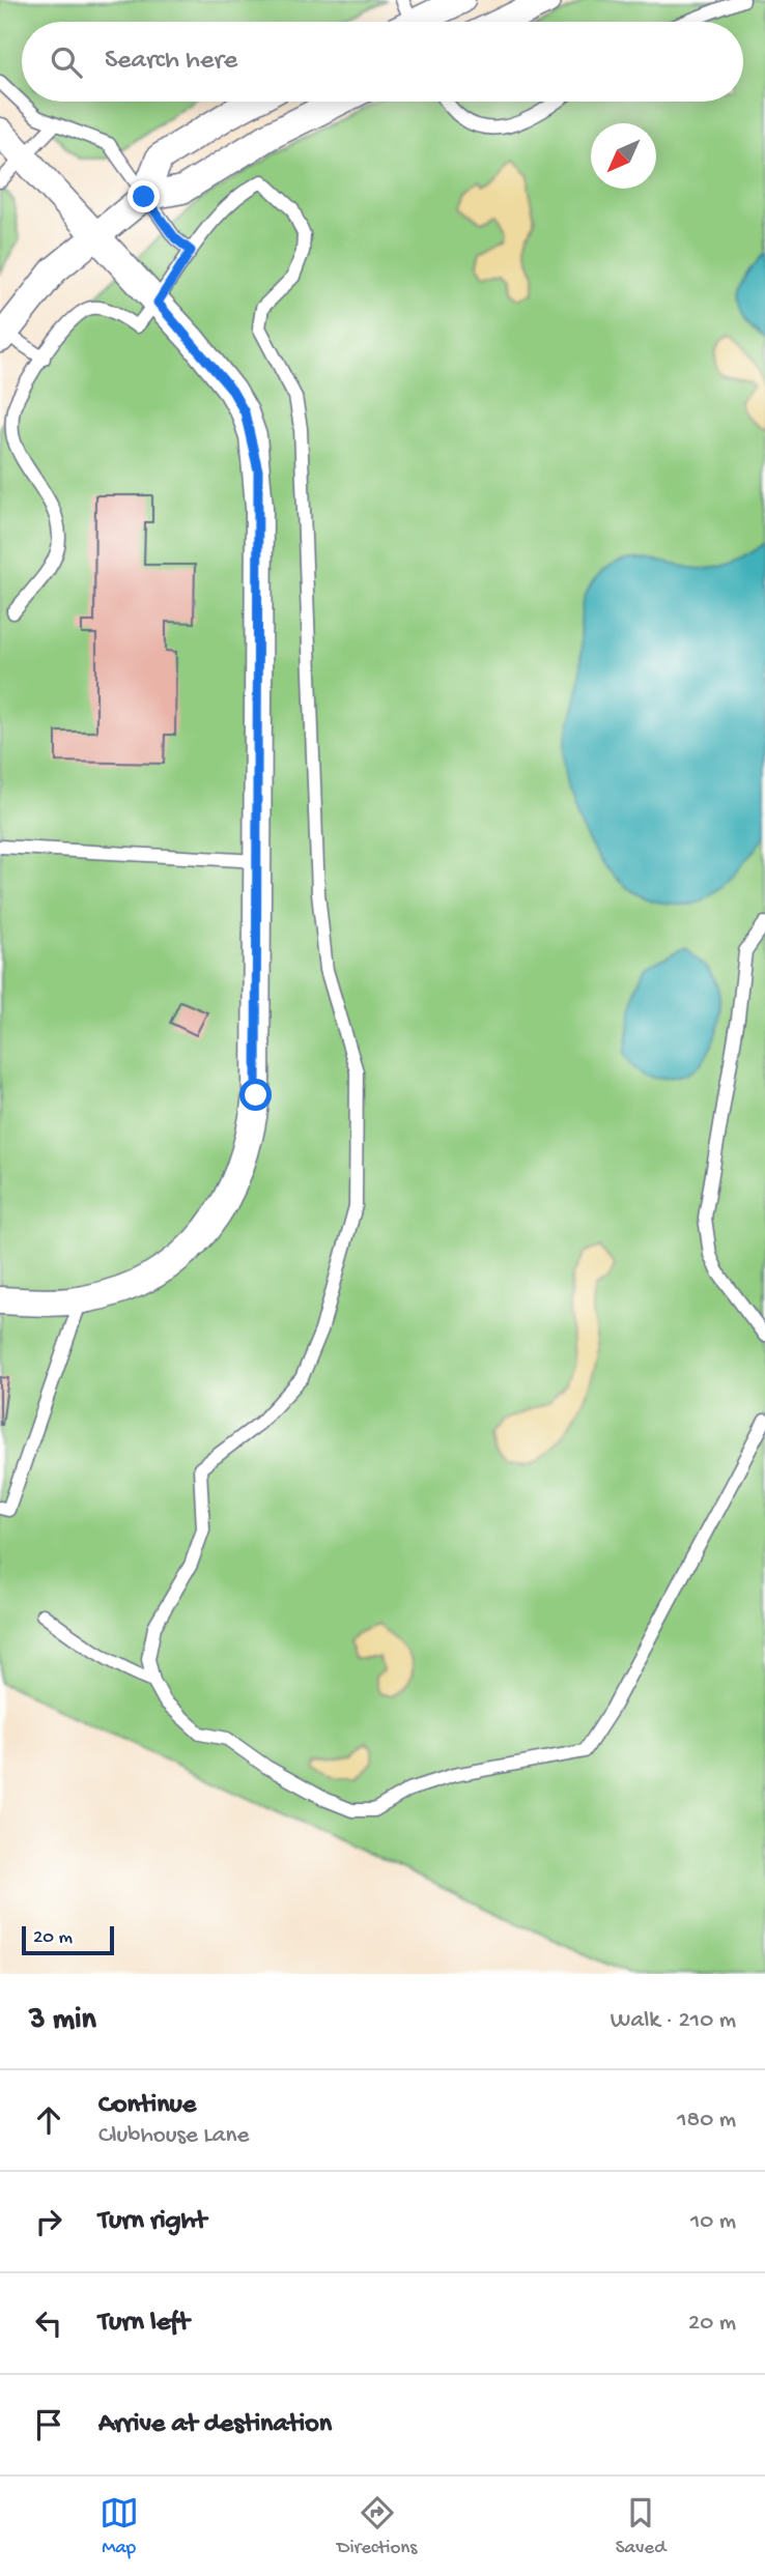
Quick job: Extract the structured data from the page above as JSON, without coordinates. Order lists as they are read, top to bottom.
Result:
{
  "scale_bar": "20 m",
  "north": "bottom left",
  "page": {
    "search": "Search here",
    "scale": "20 m",
    "heading": ["3 min", "Walk · 210 m"],
    "list": [
      ["Continue", "Clubhouse Lane", "180 m"],
      ["Turn right", "10 m"],
      ["Turn left", "20 m"],
      "Arrive at destination"
    ],
    "nav": ["Map", "Directions", "Saved"]
  }
}
